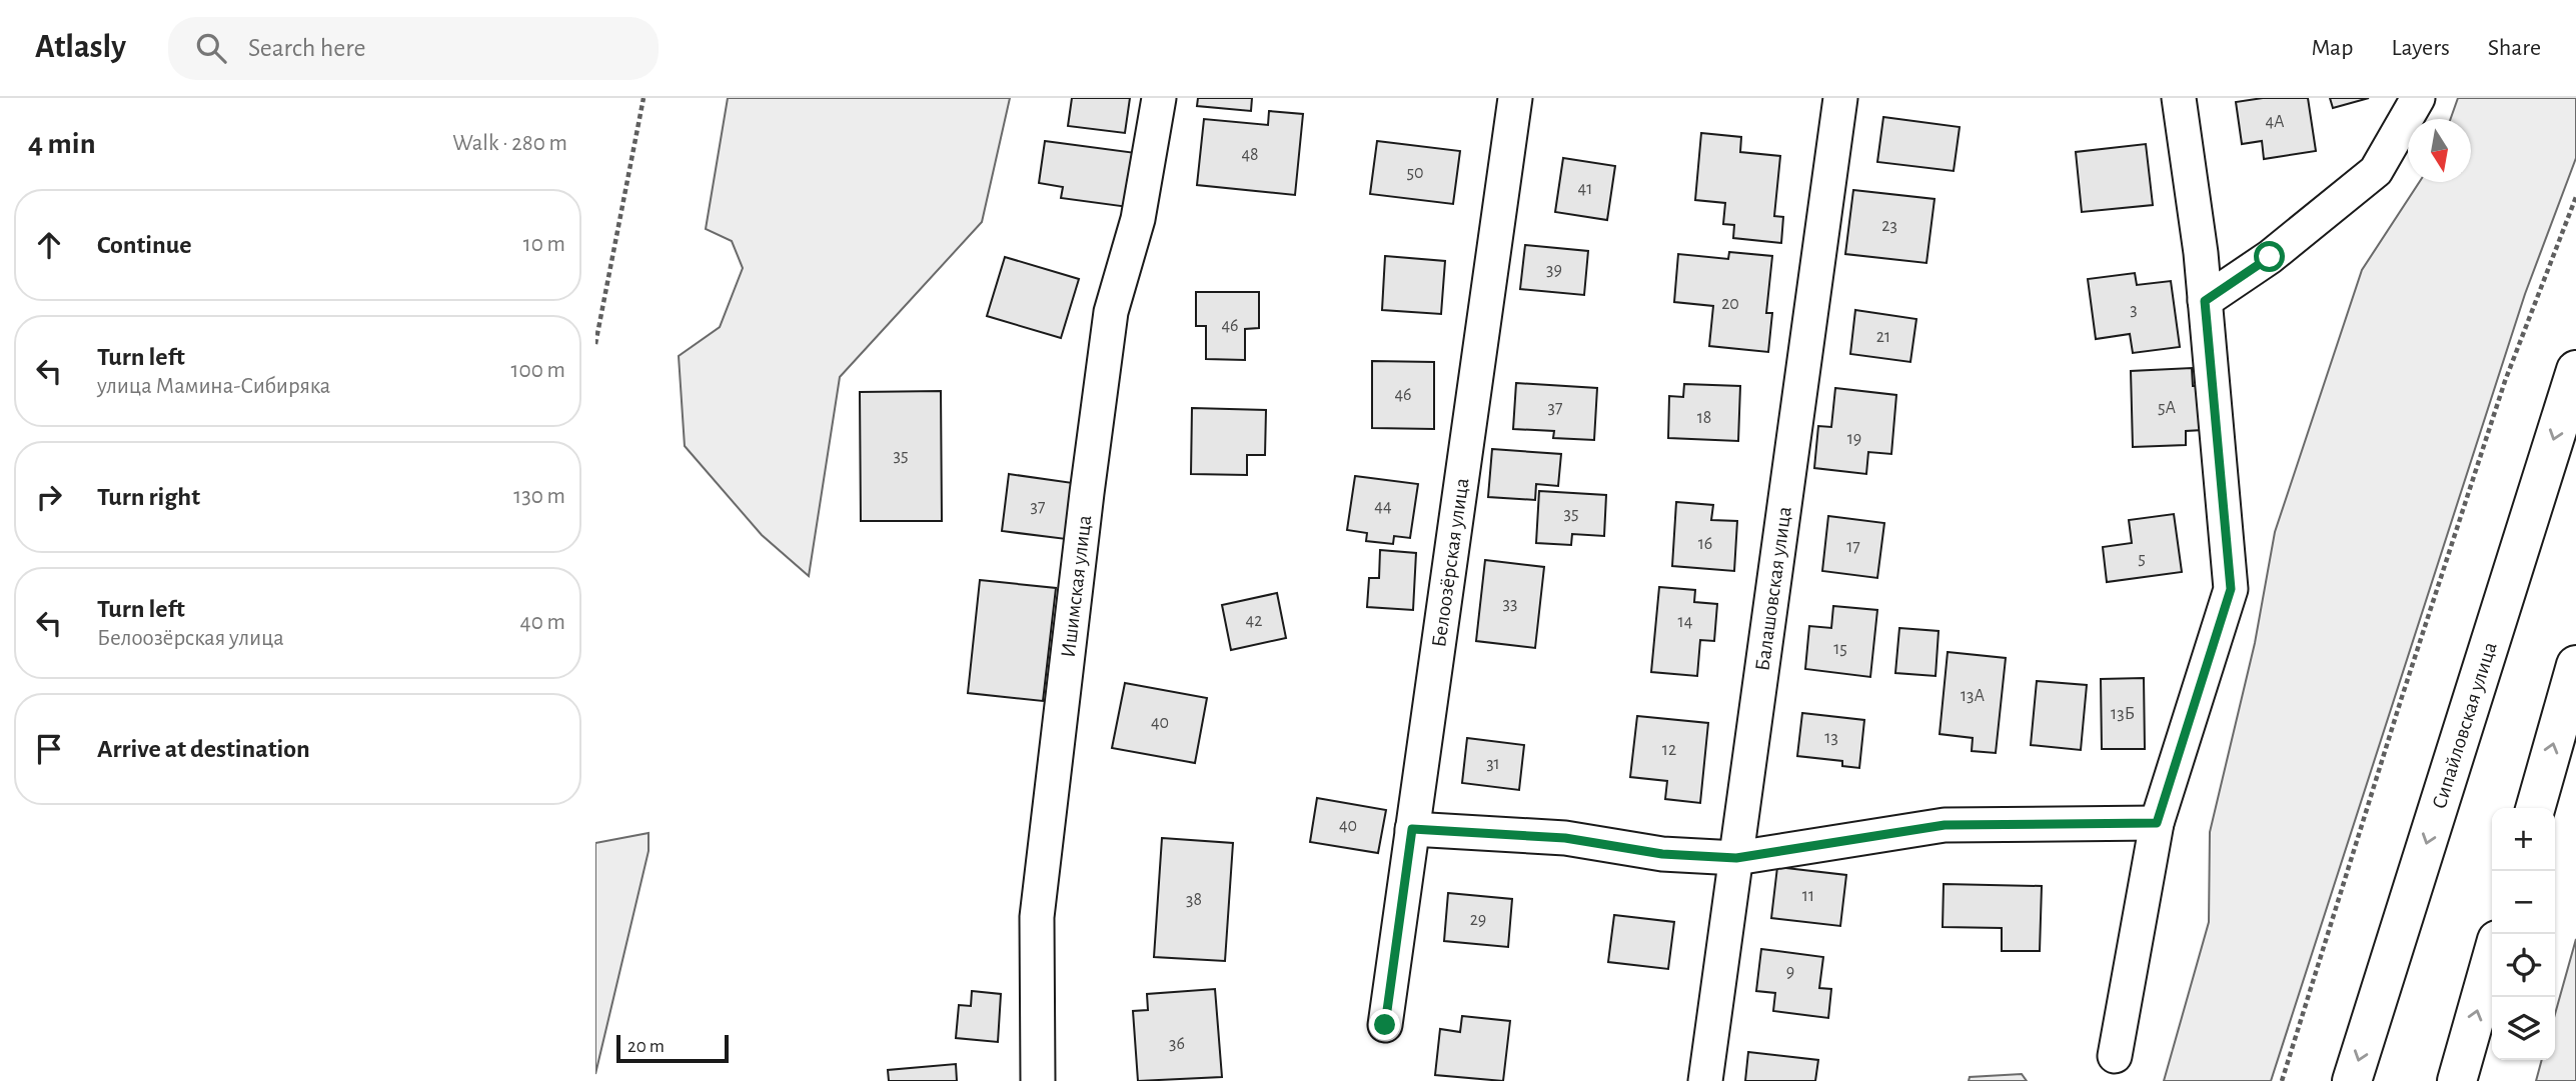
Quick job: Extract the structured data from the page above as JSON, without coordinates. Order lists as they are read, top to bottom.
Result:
{
  "streets": {
    "main road": ["Сипайловская улица"],
    "street": ["Белоозёрская улица", "Ишимская улица", "Балашовская улица"]
  },
  "house_numbers": [
    "4А",
    "48",
    "50",
    "41",
    "23",
    "39",
    "20",
    "3",
    "46",
    "21",
    "46",
    "37",
    "5А",
    "18",
    "19",
    "35",
    "37",
    "44",
    "35",
    "16",
    "17",
    "5",
    "33",
    "42",
    "14",
    "15",
    "13А",
    "13Б",
    "40",
    "13",
    "12",
    "31",
    "40",
    "11",
    "38",
    "29",
    "9",
    "36"
  ],
  "scale_bar": "20 m",
  "north": "bottom",
  "page": {
    "header": "Atlasly",
    "search": "Search here",
    "nav": ["Map", "Layers", "Share"],
    "heading": ["4 min", "Walk · 280 m"],
    "list": [
      ["Continue", "10 m"],
      ["Turn left", "улица Мамина-Сибиряка", "100 m"],
      ["Turn right", "130 m"],
      ["Turn left", "Белоозёрская улица", "40 m"],
      "Arrive at destination"
    ],
    "map_buttons": ["+", "−"],
    "scale": "20 m"
  }
}
